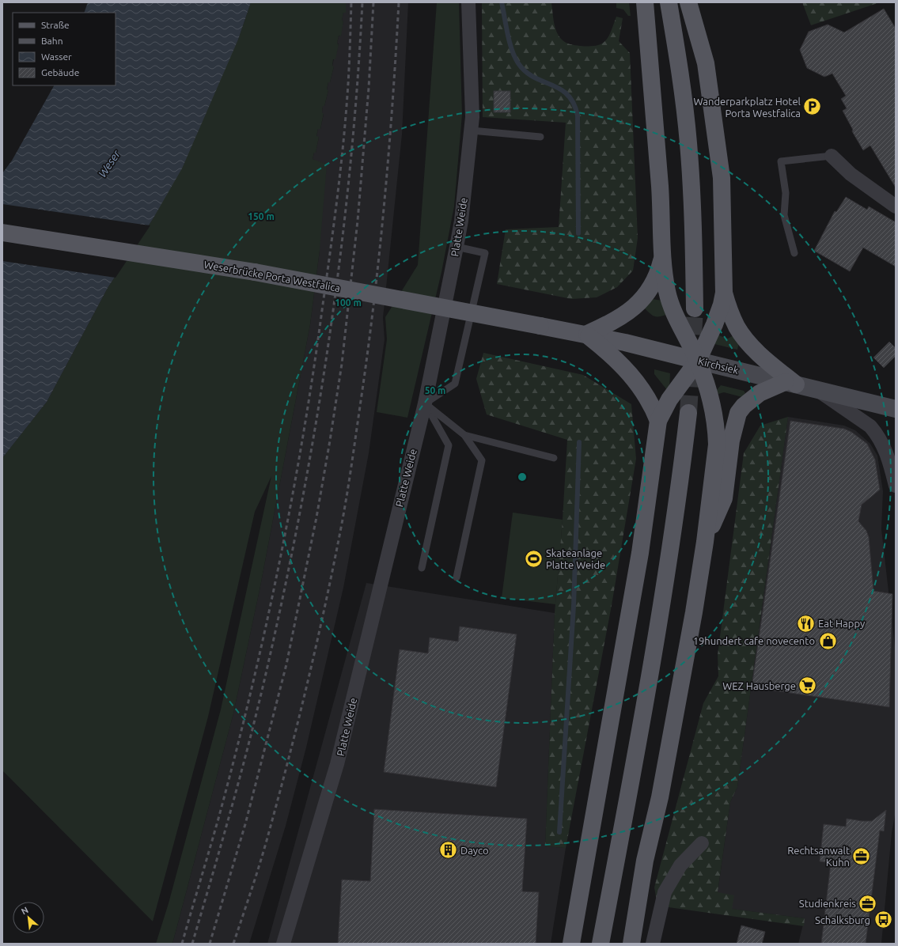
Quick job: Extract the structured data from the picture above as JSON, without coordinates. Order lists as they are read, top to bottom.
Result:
{
  "streets": {
    "main road": ["Weserbrücke Porta Westfalica", "Kirchsiek"],
    "street": ["Platte Weide"]
  },
  "crossings": [
    ["Weserbrücke Porta Westfalica", "Kirchsiek"]
  ],
  "water": ["Weser"],
  "places": {
    "parking": ["Wanderparkplatz Hotel Porta Westfalica"],
    "sports": ["Skateanlage Platte Weide"],
    "restaurant": ["Eat Happy"],
    "shop": ["19hundert cafe novecento"],
    "supermarket": ["WEZ Hausberge"],
    "building": ["Dayco"],
    "office": ["Rechtsanwalt Kuhn", "Studienkreis"],
    "bus stop": ["Schalksburg"]
  },
  "legend": [
    "Straße",
    "Bahn",
    "Wasser",
    "Gebäude"
  ],
  "north": "top left",
  "rings": ["150 m", "100 m", "50 m"]
}
